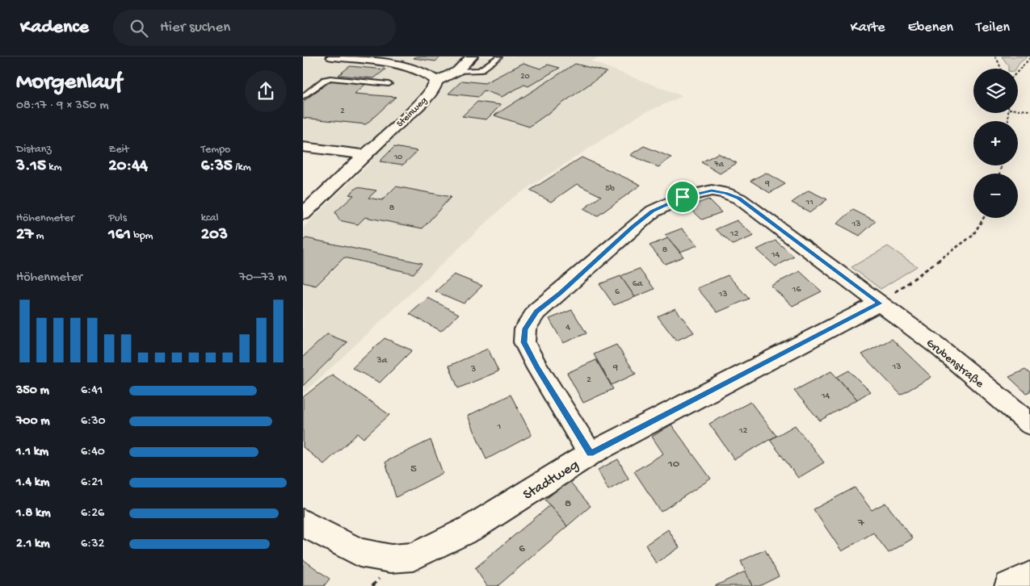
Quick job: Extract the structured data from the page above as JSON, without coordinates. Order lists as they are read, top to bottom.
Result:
{
  "streets": {
    "street": ["Steinweg", "Grubenstraße", "Stadtweg"]
  },
  "crossings": [
    ["Grubenstraße", "Stadtweg"]
  ],
  "house_numbers": [
    "20",
    "2",
    "10",
    "7a",
    "9",
    "5b",
    "11",
    "8",
    "13",
    "12",
    "8",
    "14",
    "6a",
    "16",
    "6",
    "13",
    "4",
    "3a",
    "13",
    "9",
    "3",
    "2",
    "14",
    "1",
    "12",
    "10",
    "5",
    "8",
    "7",
    "6"
  ],
  "page": {
    "header": "Kadence",
    "search": "Hier suchen",
    "nav": ["Karte", "Ebenen", "Teilen"],
    "heading": ["Morgenlauf", "08:17 · 9 × 350 m"],
    "map_buttons": ["+", "−"],
    "stats": [
      ["Distanz", "3.15 km"],
      ["Zeit", "20:44"],
      ["Tempo", "6:35 /km"],
      ["Höhenmeter", "27 m"],
      ["Puls", "161 bpm"],
      ["kcal", "203"]
    ],
    "chart": ["Höhenmeter", "70–73 m"],
    "list": [
      {
        "name": "350 m",
        "note": "6:41"
      },
      {
        "name": "700 m",
        "note": "6:30"
      },
      {
        "name": "1.1 km",
        "note": "6:40"
      },
      {
        "name": "1.4 km",
        "note": "6:21"
      },
      {
        "name": "1.8 km",
        "note": "6:26"
      },
      {
        "name": "2.1 km",
        "note": "6:32"
      }
    ]
  }
}
